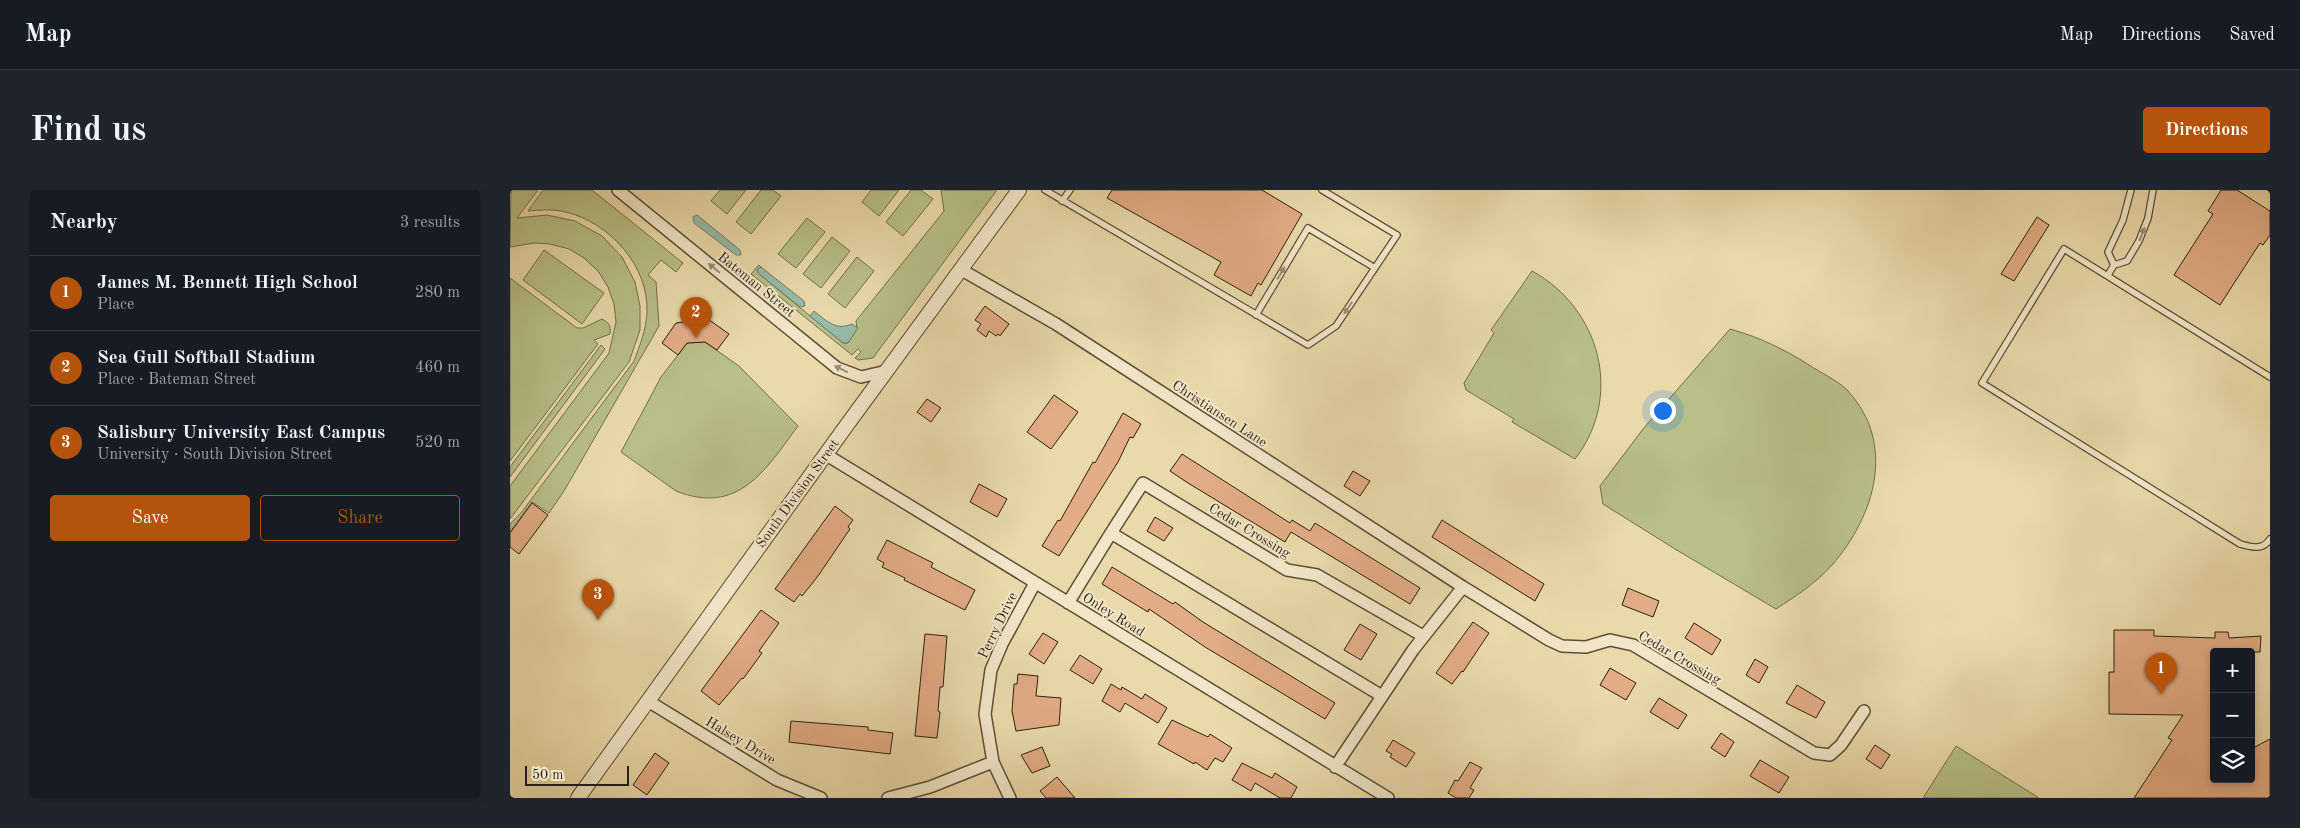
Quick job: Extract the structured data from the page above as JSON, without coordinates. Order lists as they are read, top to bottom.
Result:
{
  "streets": {
    "street": [
      "Bateman Street",
      "Christiansen Lane",
      "South Division Street",
      "Cedar Crossing",
      "Onley Road",
      "Perry Drive",
      "Halsey Drive"
    ]
  },
  "crossings": [
    ["Bateman Street", "South Division Street"],
    ["Christiansen Lane", "South Division Street"],
    ["Christiansen Lane", "Cedar Crossing"],
    ["South Division Street", "Onley Road"],
    ["South Division Street", "Halsey Drive"],
    ["Cedar Crossing", "Onley Road"],
    ["Onley Road", "Perry Drive"]
  ],
  "one_way": ["Bateman Street"],
  "scale_bar": "50 m",
  "page": {
    "header": "Map",
    "nav": ["Map", "Directions", "Saved"],
    "buttons": [
      "Directions",
      ["Save", "Share"]
    ],
    "title": "Find us",
    "heading": ["Nearby", "3 results"],
    "list": [
      {
        "mark": "1",
        "name": "James M. Bennett High School",
        "note": "Place",
        "value": "280 m"
      },
      {
        "mark": "2",
        "name": "Sea Gull Softball Stadium",
        "note": "Place · Bateman Street",
        "value": "460 m"
      },
      {
        "mark": "3",
        "name": "Salisbury University East Campus",
        "note": "University · South Division Street",
        "value": "520 m"
      }
    ],
    "pins": ["2", "3", "1"],
    "map_buttons": ["+", "−"],
    "scale": "50 m"
  }
}
